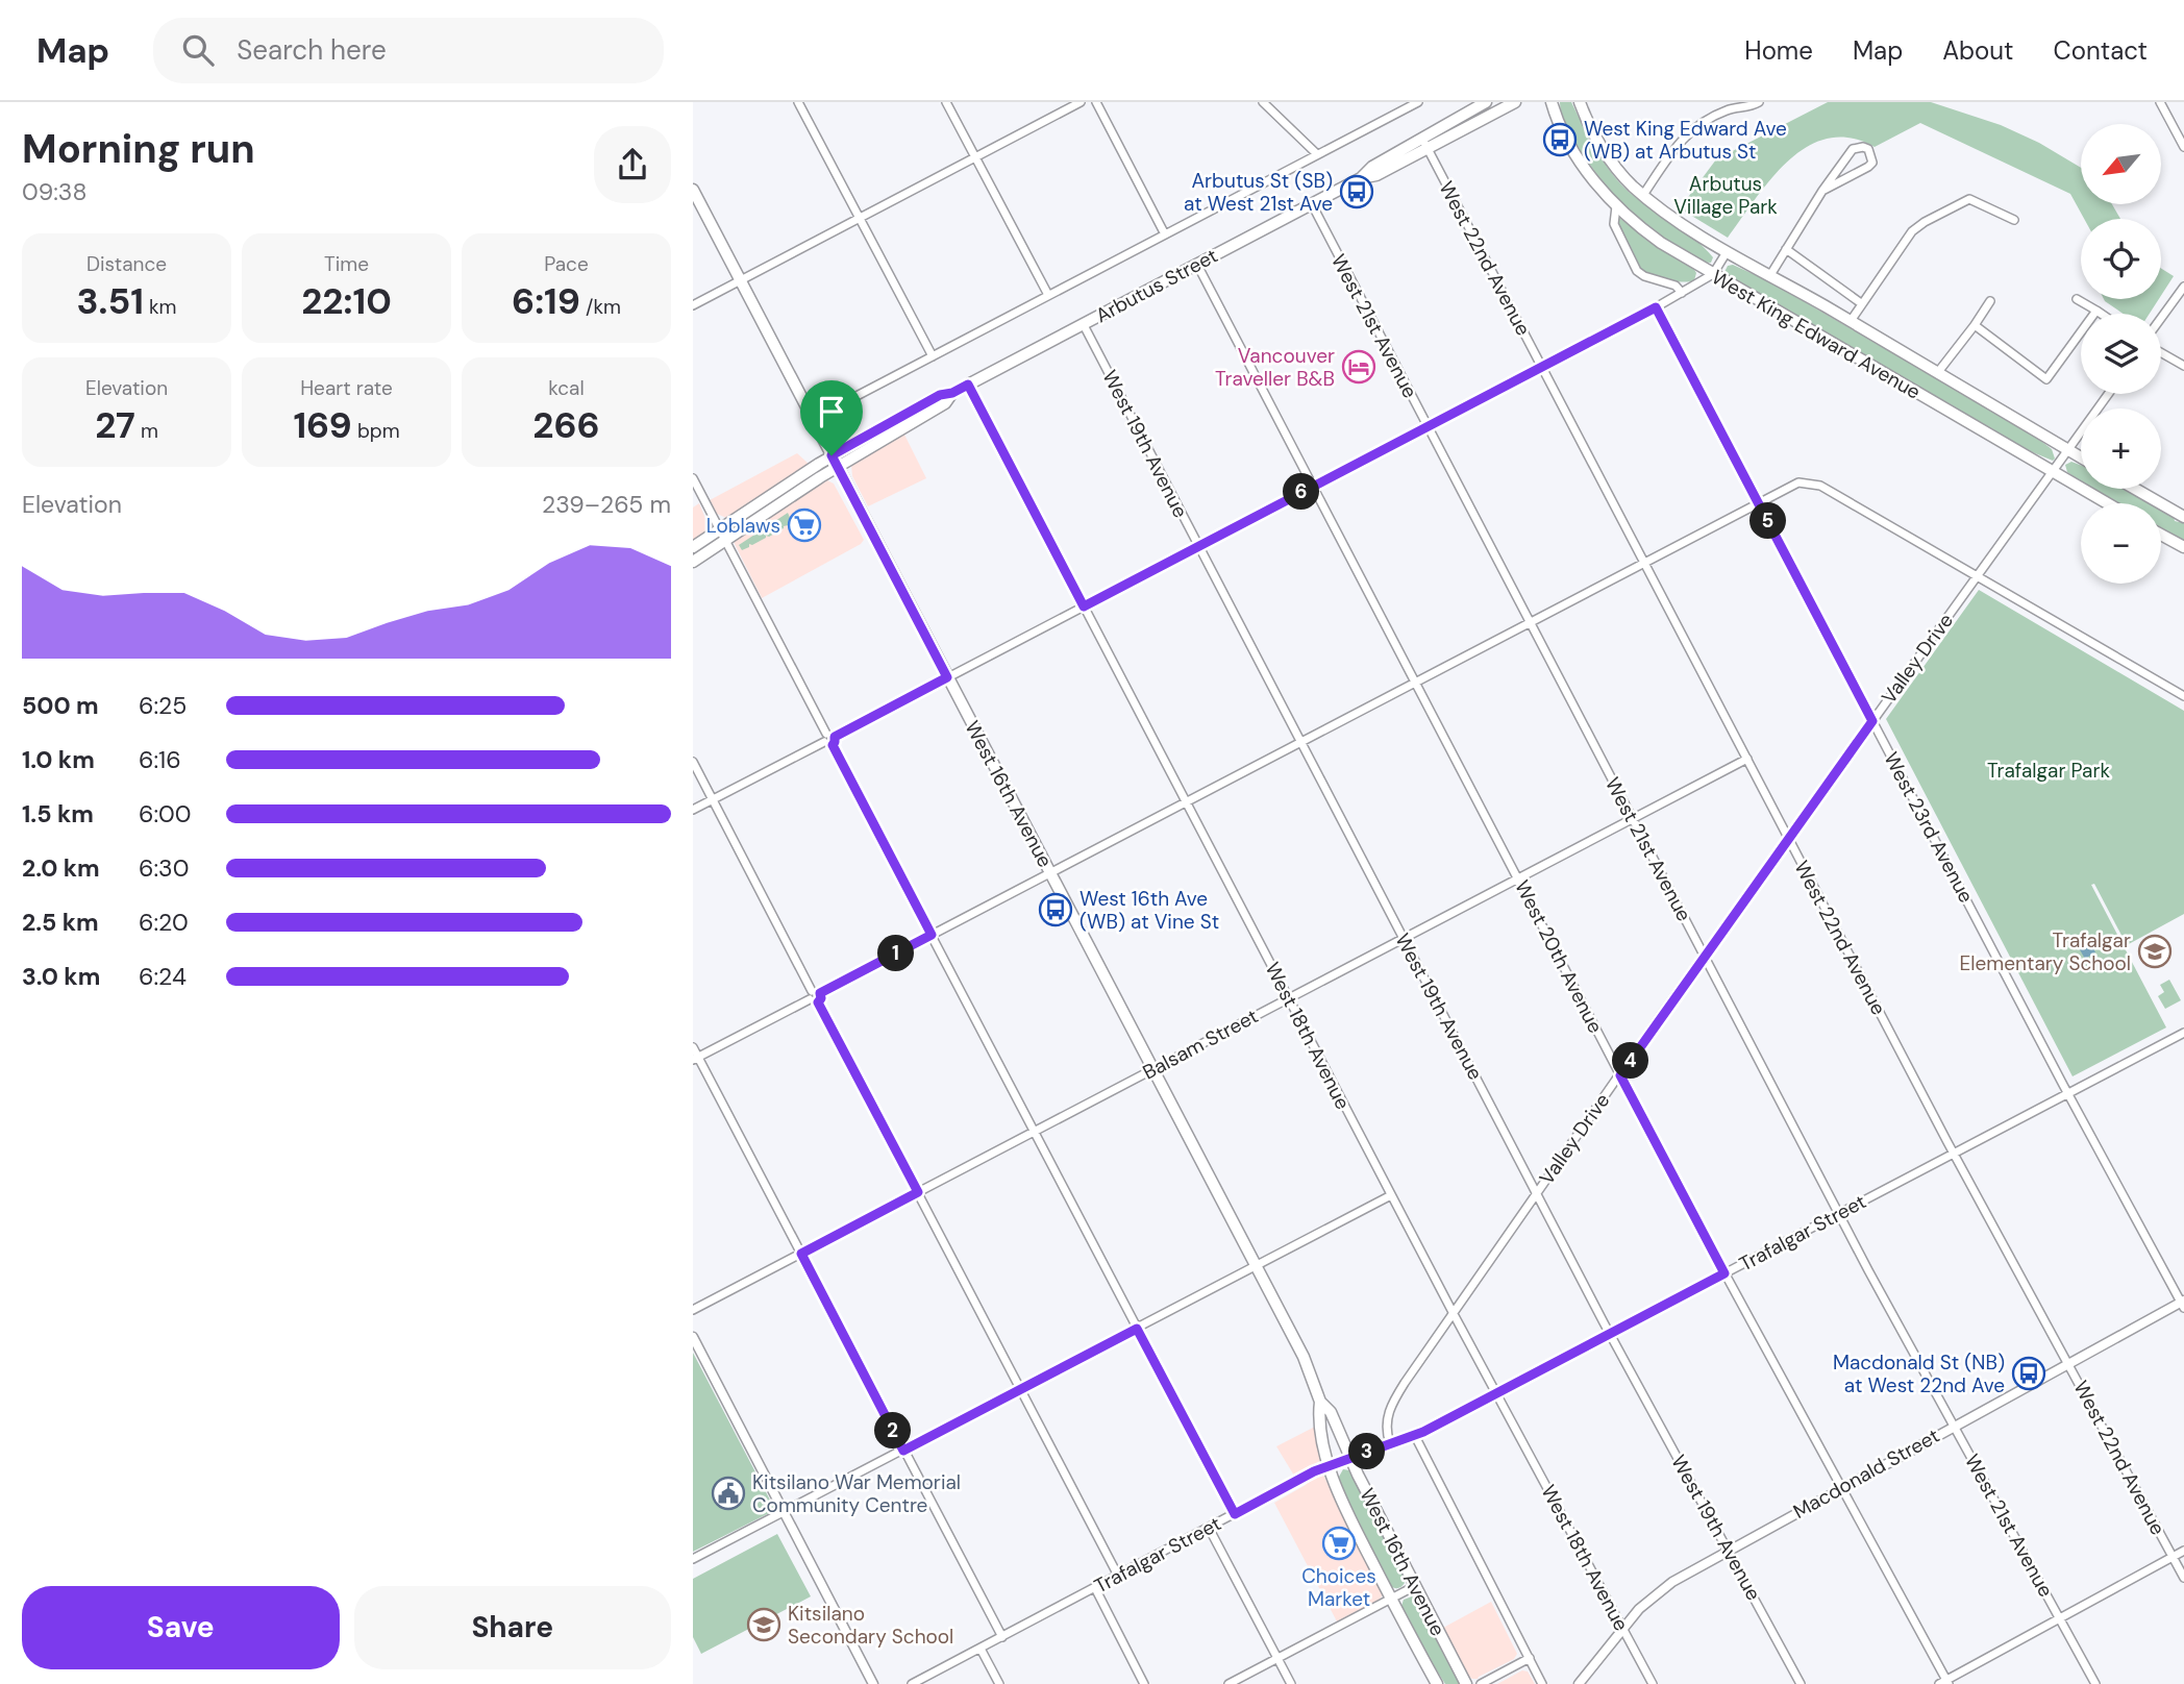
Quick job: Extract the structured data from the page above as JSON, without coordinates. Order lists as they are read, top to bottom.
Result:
{
  "streets": {
    "main road": ["Arbutus Street", "West King Edward Avenue", "West 16th Avenue"],
    "street": [
      "West 22nd Avenue",
      "West 21st Avenue",
      "West 19th Avenue",
      "Valley Drive",
      "West 23rd Avenue",
      "West 20th Avenue",
      "West 18th Avenue",
      "Balsam Street",
      "Trafalgar Street",
      "Macdonald Street"
    ]
  },
  "crossings": [
    ["West 22nd Avenue", "Arbutus Street"],
    ["West 22nd Avenue", "Valley Drive"],
    ["West 22nd Avenue", "Balsam Street"],
    ["West 22nd Avenue", "Trafalgar Street"],
    ["West 22nd Avenue", "Macdonald Street"],
    ["Arbutus Street", "West 21st Avenue"],
    ["Arbutus Street", "West 19th Avenue"],
    ["Arbutus Street", "West 16th Avenue"],
    ["Arbutus Street", "West 20th Avenue"],
    ["Arbutus Street", "West 18th Avenue"],
    ["West 21st Avenue", "Valley Drive"],
    ["West 21st Avenue", "Balsam Street"],
    ["West 21st Avenue", "Trafalgar Street"],
    ["West 21st Avenue", "Macdonald Street"],
    ["West King Edward Avenue", "Valley Drive"],
    ["West 19th Avenue", "Valley Drive"],
    ["West 19th Avenue", "Balsam Street"],
    ["West 19th Avenue", "Trafalgar Street"],
    ["West 19th Avenue", "Macdonald Street"],
    ["Valley Drive", "West 23rd Avenue"],
    ["Valley Drive", "West 20th Avenue"],
    ["Valley Drive", "West 18th Avenue"],
    ["Valley Drive", "Trafalgar Street"],
    ["West 16th Avenue", "Balsam Street"],
    ["West 16th Avenue", "Trafalgar Street"],
    ["West 23rd Avenue", "Trafalgar Street"],
    ["West 23rd Avenue", "Macdonald Street"],
    ["West 20th Avenue", "Balsam Street"],
    ["West 20th Avenue", "Trafalgar Street"],
    ["West 20th Avenue", "Macdonald Street"],
    ["West 18th Avenue", "Balsam Street"],
    ["West 18th Avenue", "Trafalgar Street"],
    ["West 18th Avenue", "Macdonald Street"]
  ],
  "parks": ["Arbutus Village Park", "Trafalgar Park"],
  "places": {
    "bus stop": [
      "West King Edward Ave (WB) at Arbutus St",
      "Arbutus St (SB) at West 21st Ave",
      "West 16th Ave (WB) at Vine St",
      "Macdonald St (NB) at West 22nd Ave"
    ],
    "hotel": ["Vancouver Traveller B&B"],
    "supermarket": ["Loblaws", "Choices Market"],
    "school or university": ["Trafalgar Elementary School", "Kitsilano Secondary School"],
    "public building": ["Kitsilano War Memorial Community Centre"]
  },
  "north": "bottom left",
  "page": {
    "header": "Map",
    "search": "Search here",
    "nav": [
      "Home",
      "Map",
      "About",
      "Contact"
    ],
    "heading": ["Morning run", "09:38"],
    "map_buttons": ["+", "−"],
    "stats": [
      ["Distance", "3.51 km"],
      ["Time", "22:10"],
      ["Pace", "6:19 /km"],
      ["Elevation", "27 m"],
      ["Heart rate", "169 bpm"],
      ["kcal", "266"]
    ],
    "pins": [
      "6",
      "5",
      "1",
      "4",
      "2",
      "3"
    ],
    "chart": ["Elevation", "239–265 m"],
    "list": [
      {
        "name": "500 m",
        "note": "6:25"
      },
      {
        "name": "1.0 km",
        "note": "6:16"
      },
      {
        "name": "1.5 km",
        "note": "6:00"
      },
      {
        "name": "2.0 km",
        "note": "6:30"
      },
      {
        "name": "2.5 km",
        "note": "6:20"
      },
      {
        "name": "3.0 km",
        "note": "6:24"
      }
    ],
    "buttons": ["Save", "Share"]
  }
}
